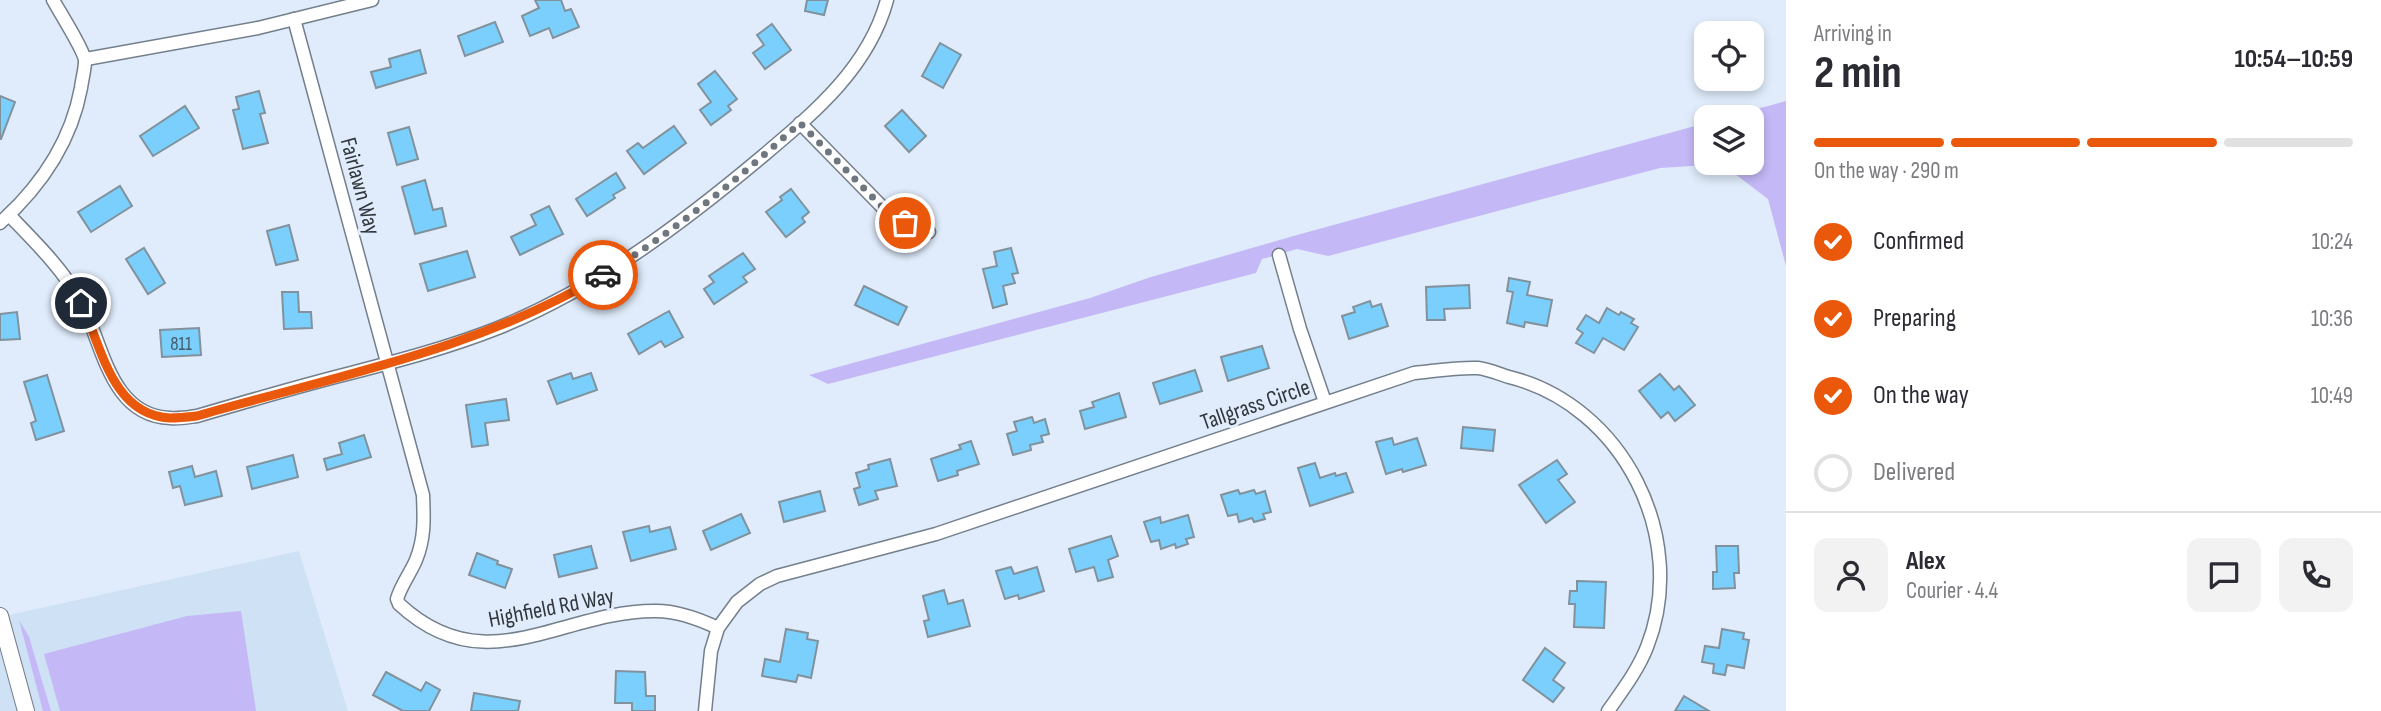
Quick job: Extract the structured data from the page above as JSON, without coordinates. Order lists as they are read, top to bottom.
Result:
{
  "streets": {
    "street": ["Fairlawn Way", "Tallgrass Circle", "Highfield Rd Way"]
  },
  "crossings": [
    ["Fairlawn Way", "Highfield Rd Way"],
    ["Tallgrass Circle", "Highfield Rd Way"]
  ],
  "house_numbers": ["811"],
  "page": {
    "heading": ["2 min", "Arriving in", "10:54–10:59"],
    "panel": ["Alex", "Courier · 4.4"],
    "bar": "On the way · 290 m",
    "list": [
      ["Confirmed", "10:24"],
      ["Preparing", "10:36"],
      ["On the way", "10:49"],
      "Delivered"
    ]
  }
}
